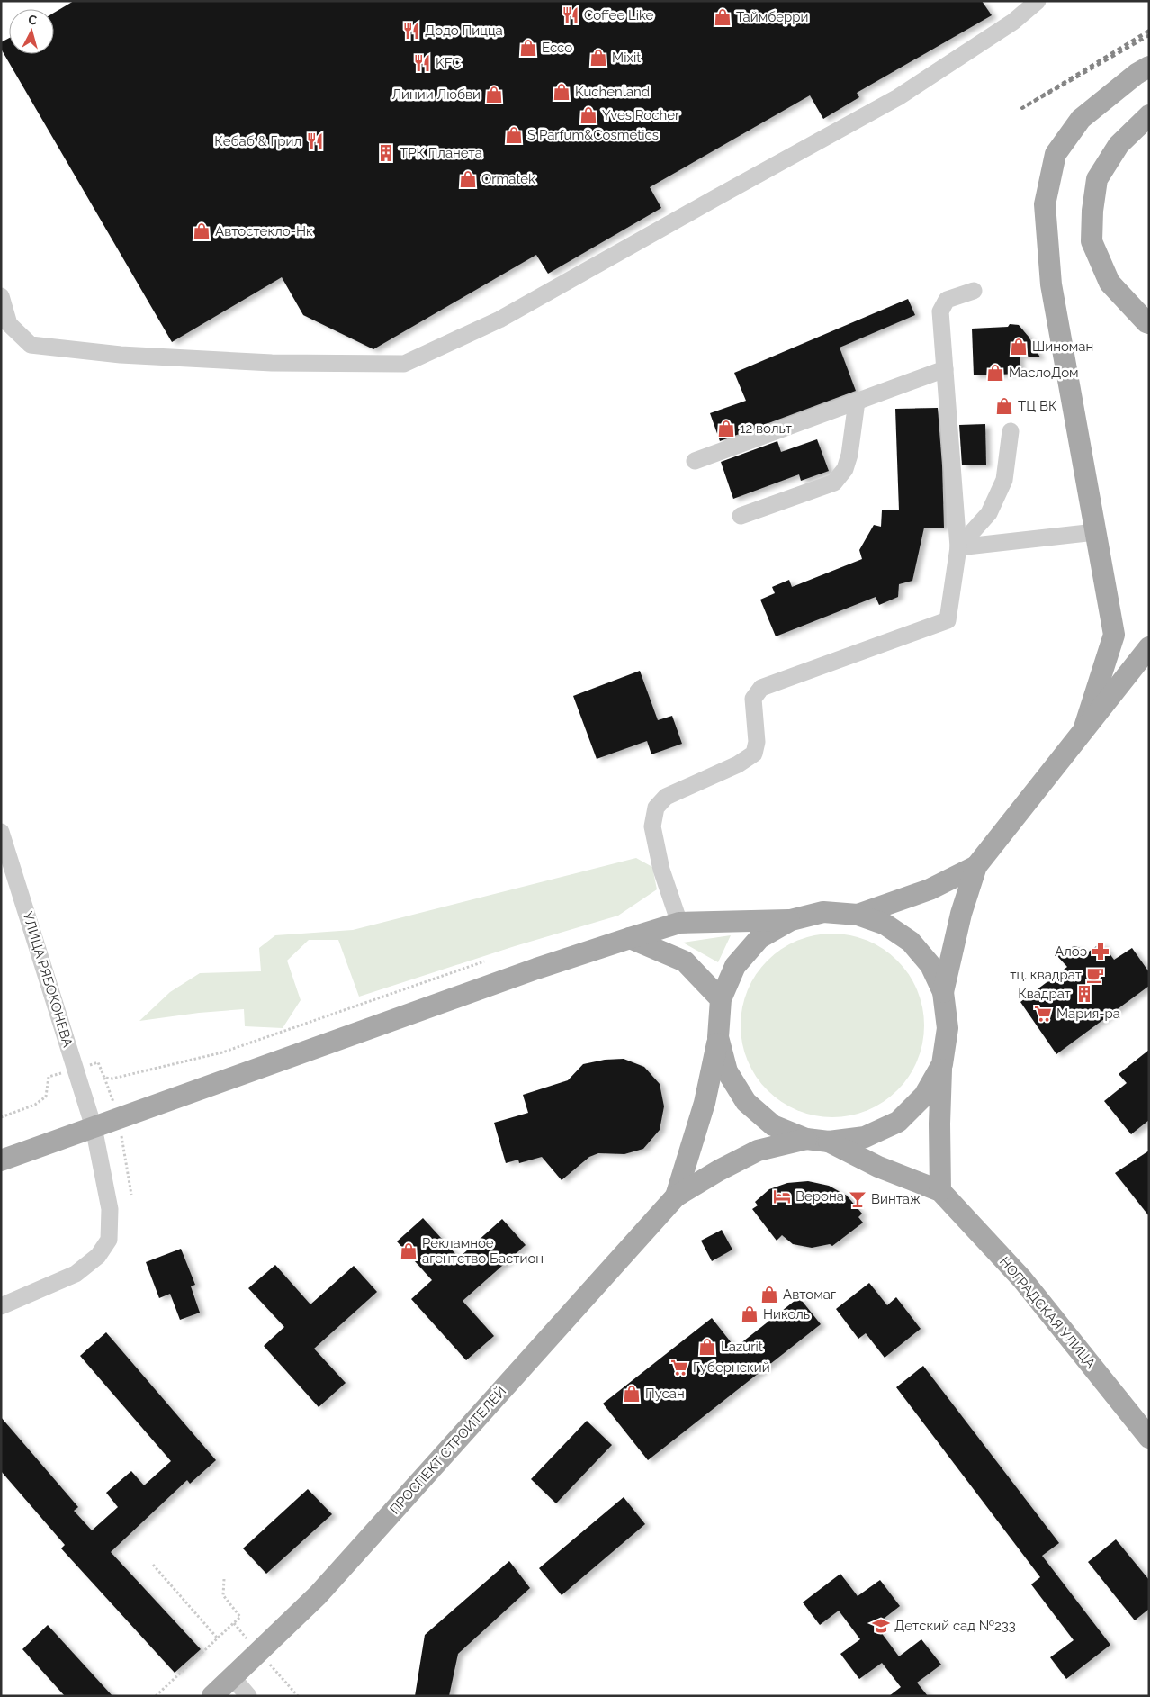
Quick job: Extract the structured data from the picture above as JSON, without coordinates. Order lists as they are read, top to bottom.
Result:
{
  "streets": {
    "main road": ["НОГРАДСКАЯ УЛИЦА", "ПРОСПЕКТ СТРОИТЕЛЕЙ"],
    "street": ["УЛИЦА РЯБОКОНЕВА"]
  },
  "places": {
    "restaurant": [
      "Coffee Like",
      "Додо Пицца",
      "KFC",
      "Кeбаб & Грил"
    ],
    "shop": [
      "Таймберри",
      "Ecco",
      "Mixit",
      "Kuchenland",
      "Линии Любви",
      "Yves Rocher",
      "S Parfum&Cosmetics",
      "Ormatek",
      "Автостекло-Нк",
      "Шиноман",
      "МаслоДом",
      "ТЦ ВК",
      "12 вольт",
      "Рекламное агентство Бастион",
      "Автомаг",
      "Николь",
      "Lazurit",
      "Пусан"
    ],
    "building": ["ТРК Планета", "Квадрат"],
    "pharmacy": ["Алоэ"],
    "cafe": ["тц. квадрат"],
    "supermarket": ["Мария-ра", "Губернский"],
    "hotel": ["Верона"],
    "bar": ["Винтаж"],
    "school or university": ["Детский сад №233"]
  },
  "north": "top"
}
